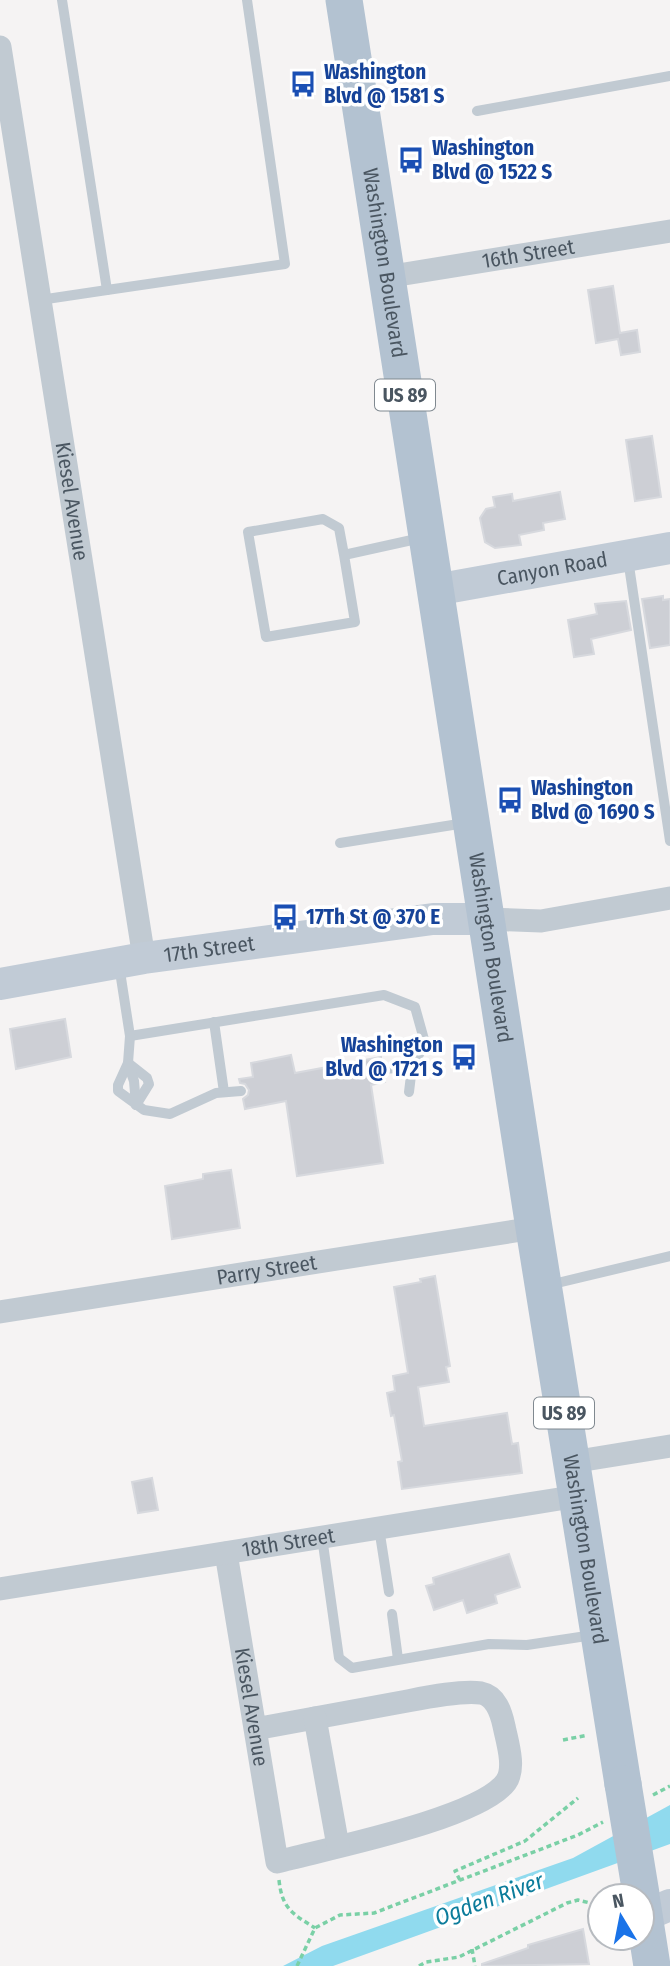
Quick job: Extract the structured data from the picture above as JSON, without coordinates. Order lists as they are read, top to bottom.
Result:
{
  "streets": {
    "main road": ["Washington Boulevard", "US 89"],
    "street": [
      "16th Street",
      "Kiesel Avenue",
      "Canyon Road",
      "17th Street",
      "Parry Street",
      "18th Street"
    ]
  },
  "crossings": [
    ["16th Street", "Washington Boulevard"],
    ["Washington Boulevard", "Canyon Road"],
    ["Washington Boulevard", "17th Street"],
    ["Washington Boulevard", "Parry Street"],
    ["Washington Boulevard", "18th Street"],
    ["Kiesel Avenue", "17th Street"],
    ["Kiesel Avenue", "18th Street"]
  ],
  "water": ["Ogden River"],
  "places": {
    "bus stop": [
      "Washington Blvd @ 1581 S",
      "Washington Blvd @ 1522 S",
      "Washington Blvd @ 1690 S",
      "17Th St @ 370 E",
      "Washington Blvd @ 1721 S"
    ]
  },
  "north": "top"
}
